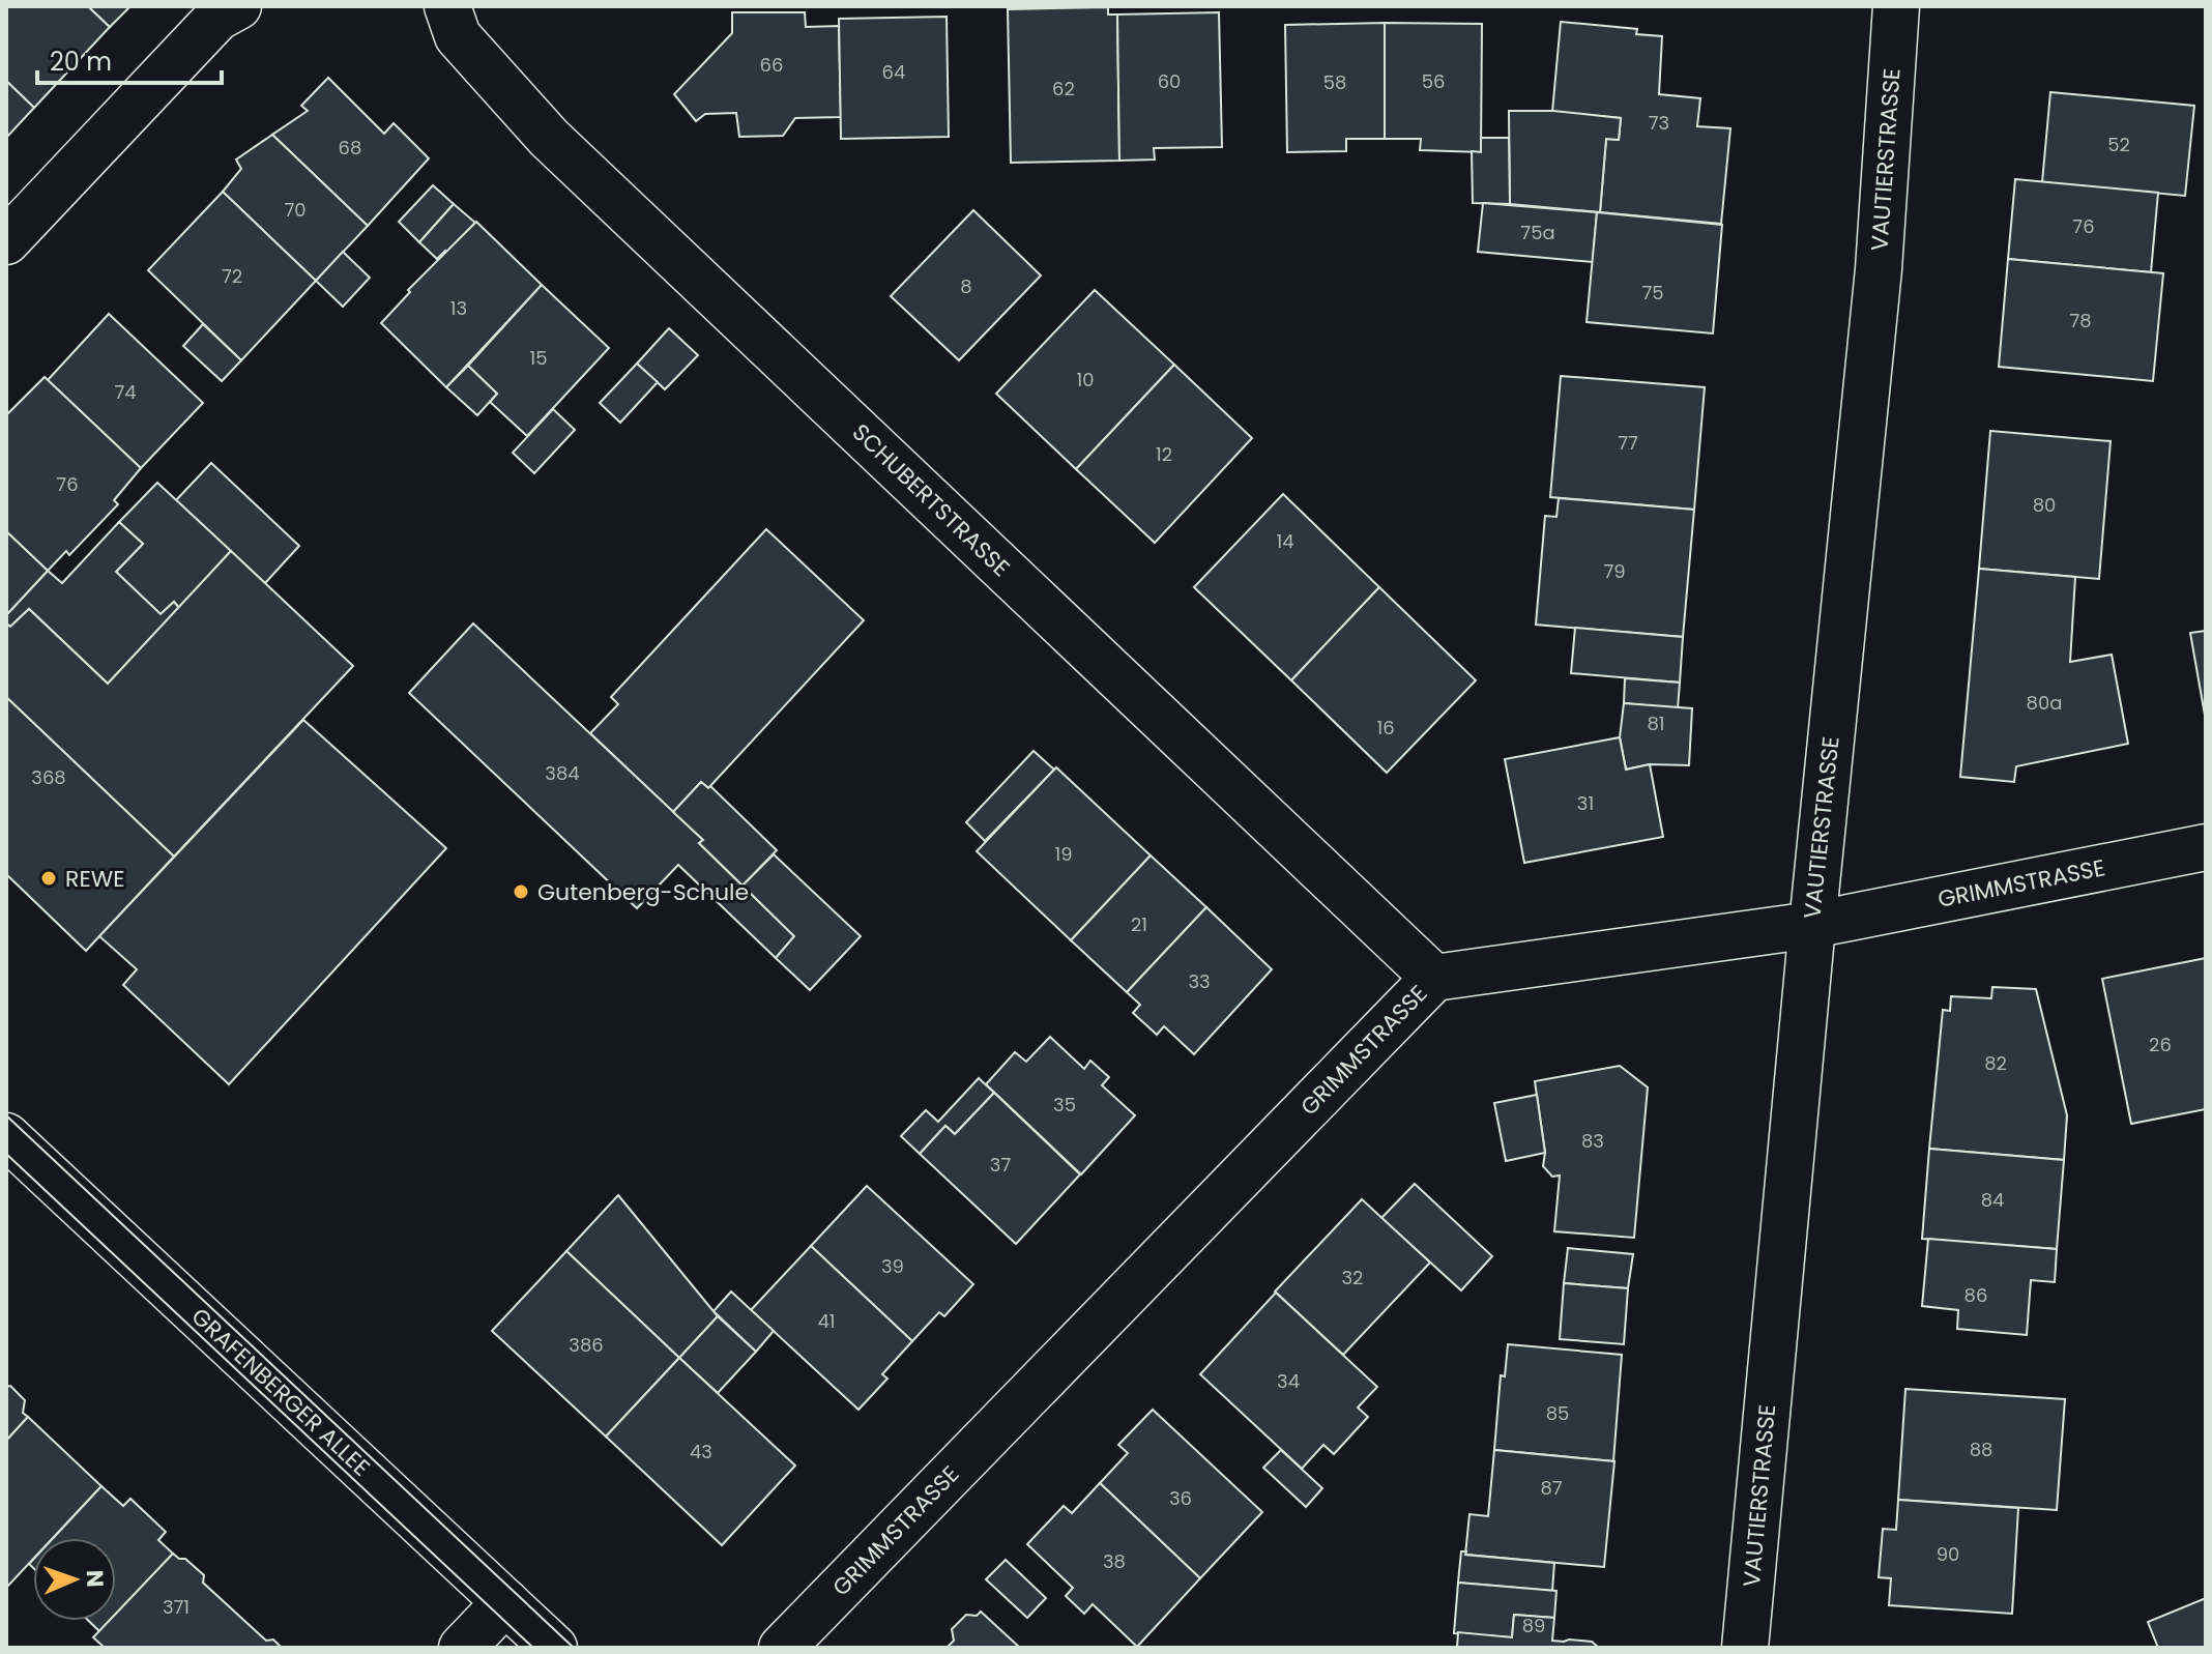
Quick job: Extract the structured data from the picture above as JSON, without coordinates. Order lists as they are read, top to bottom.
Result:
{
  "streets": {
    "street": [
      "VAUTIERSTRASSE",
      "SCHUBERTSTRASSE",
      "GRIMMSTRASSE",
      "GRAFENBERGER ALLEE"
    ]
  },
  "crossings": [
    ["VAUTIERSTRASSE", "GRIMMSTRASSE"],
    ["SCHUBERTSTRASSE", "GRIMMSTRASSE"]
  ],
  "places": ["REWE", "Gutenberg-Schule"],
  "house_numbers": [
    "66",
    "64",
    "60",
    "56",
    "58",
    "62",
    "73",
    "52",
    "68",
    "70",
    "76",
    "75a",
    "72",
    "8",
    "75",
    "13",
    "78",
    "15",
    "10",
    "74",
    "77",
    "12",
    "76",
    "80",
    "14",
    "79",
    "80a",
    "81",
    "16",
    "384",
    "368",
    "31",
    "19",
    "21",
    "33",
    "26",
    "82",
    "35",
    "83",
    "37",
    "84",
    "39",
    "32",
    "86",
    "41",
    "386",
    "34",
    "85",
    "88",
    "43",
    "87",
    "36",
    "90",
    "38",
    "371",
    "89"
  ],
  "scale_bar": "20 m",
  "north": "right"
}
